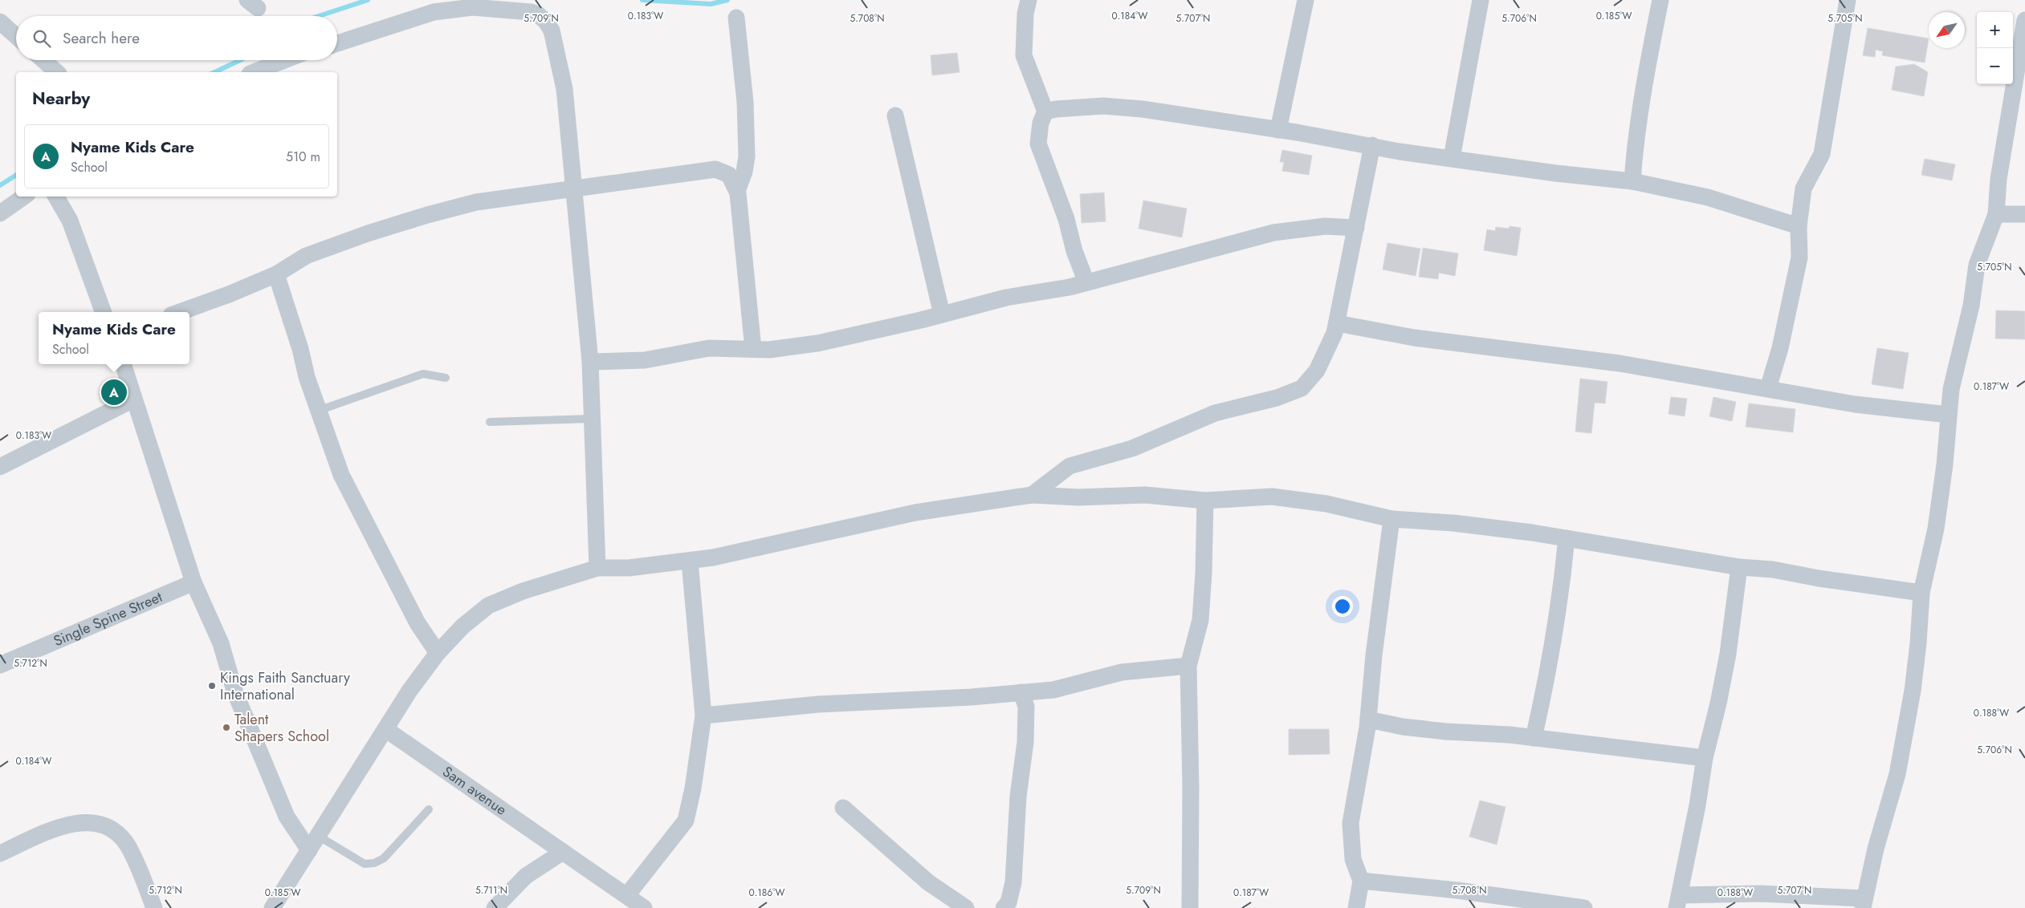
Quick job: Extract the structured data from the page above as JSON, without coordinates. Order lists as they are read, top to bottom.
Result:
{
  "streets": {
    "street": ["Single Spine Street", "Sam avenue"]
  },
  "places": ["Kings Faith Sanctuary International", "Talent Shapers School"],
  "north": "bottom left",
  "page": {
    "map_buttons": ["+", "−"],
    "search": "Search here",
    "heading": "Nearby",
    "list": [
      {
        "mark": "A",
        "name": "Nyame Kids Care",
        "note": "School",
        "value": "510 m"
      }
    ],
    "popup": ["Nyame Kids Care", "School"],
    "pins": "A"
  },
  "coordinates": [
    "0.183°W",
    "0.184°W",
    "0.185°W",
    "5.709°N",
    "5.708°N",
    "5.707°N",
    "5.706°N",
    "5.705°N",
    "0.187°W",
    "5.712°N",
    "0.188°W",
    "5.711°N",
    "0.186°W"
  ]
}
